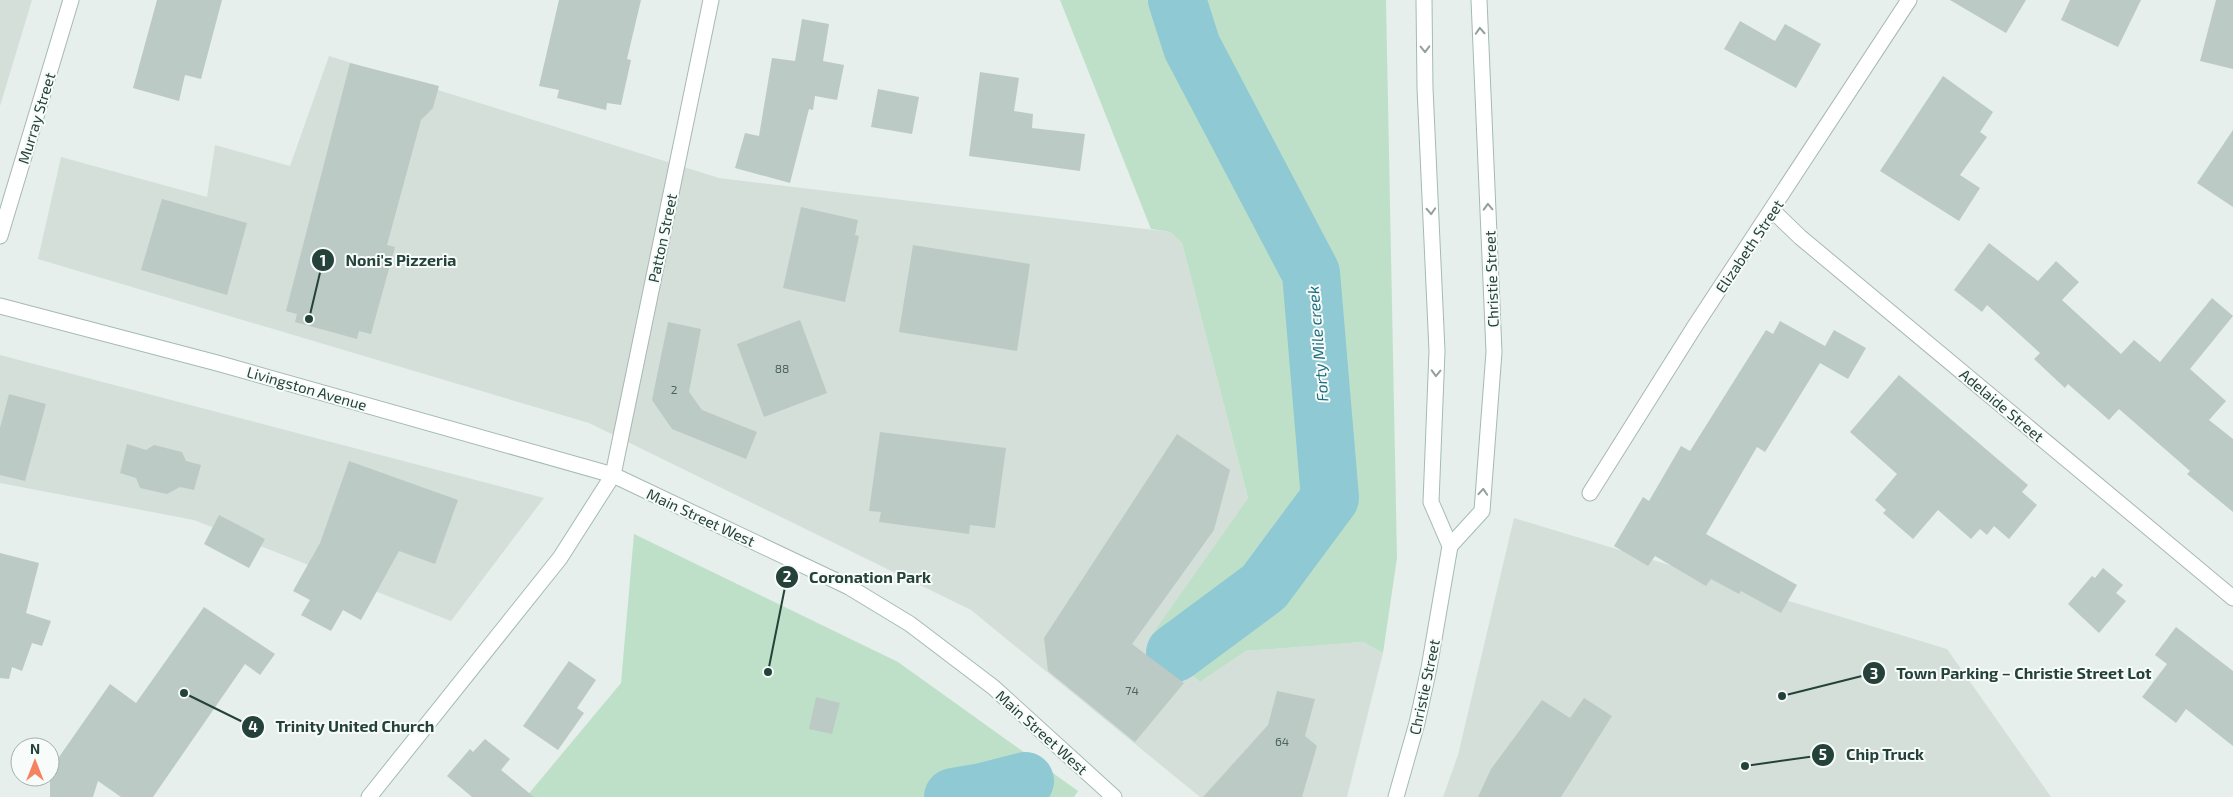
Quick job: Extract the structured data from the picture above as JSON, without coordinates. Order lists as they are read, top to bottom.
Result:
{
  "streets": {
    "main road": [
      "Murray Street",
      "Patton Street",
      "Elizabeth Street",
      "Christie Street",
      "Livingston Avenue",
      "Adelaide Street",
      "Main Street West"
    ]
  },
  "crossings": [
    ["Patton Street", "Livingston Avenue"],
    ["Patton Street", "Main Street West"],
    ["Elizabeth Street", "Adelaide Street"],
    ["Livingston Avenue", "Main Street West"]
  ],
  "water": ["Forty Mile creek"],
  "places": [
    "Noni's Pizzeria",
    "Coronation Park",
    "Trinity United Church",
    "Town Parking – Christie Street Lot",
    "Chip Truck"
  ],
  "house_numbers": [
    "88",
    "2",
    "74",
    "64"
  ],
  "north": "top"
}
